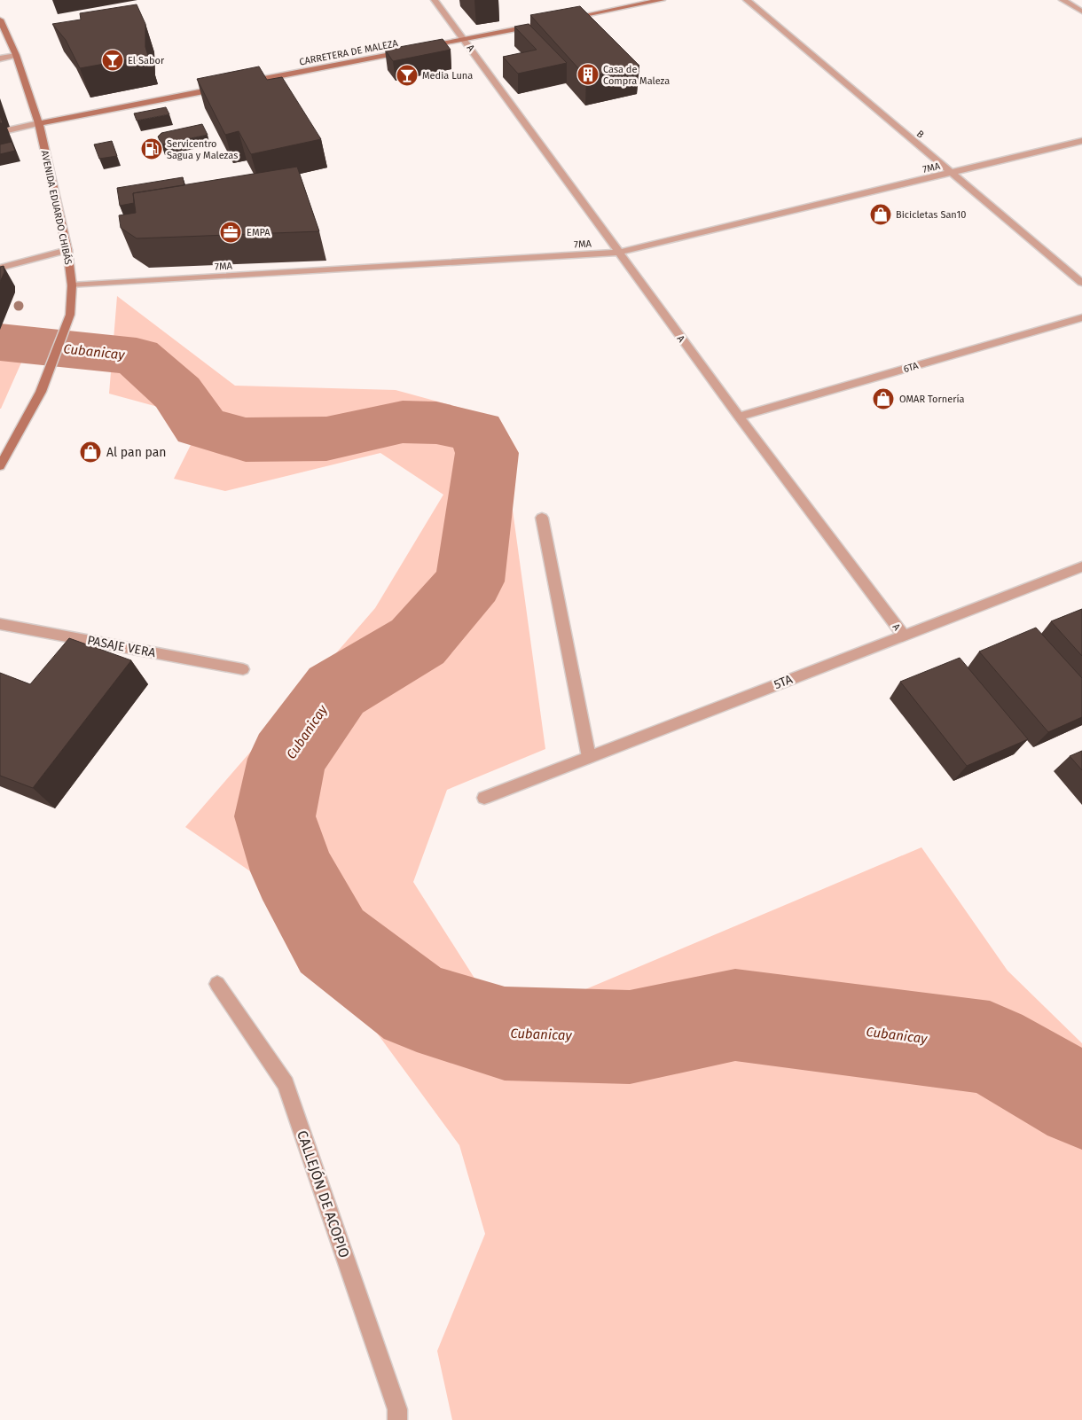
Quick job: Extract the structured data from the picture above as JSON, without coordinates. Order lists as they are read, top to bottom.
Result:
{
  "streets": {
    "main road": ["CARRETERA DE MALEZA", "AVENIDA EDUARDO CHIBÁS"],
    "street": [
      "A",
      "B",
      "7MA",
      "6TA",
      "PASAJE VERA",
      "5TA",
      "CALLEJÓN DE ACOPIO"
    ]
  },
  "crossings": [
    ["A", "CARRETERA DE MALEZA"],
    ["A", "7MA"],
    ["A", "6TA"],
    ["A", "5TA"],
    ["B", "7MA"],
    ["7MA", "AVENIDA EDUARDO CHIBÁS"]
  ],
  "water": ["Cubanicay"],
  "places": {
    "bar": ["El Sabor", "Media Luna"],
    "building": ["Casa de Compra Maleza"],
    "fuel station": ["Servicentro Sagua y Malezas"],
    "shop": ["Bicicletas San10", "OMAR Tornería", "Al pan pan"],
    "office": ["EMPA"]
  }
}
